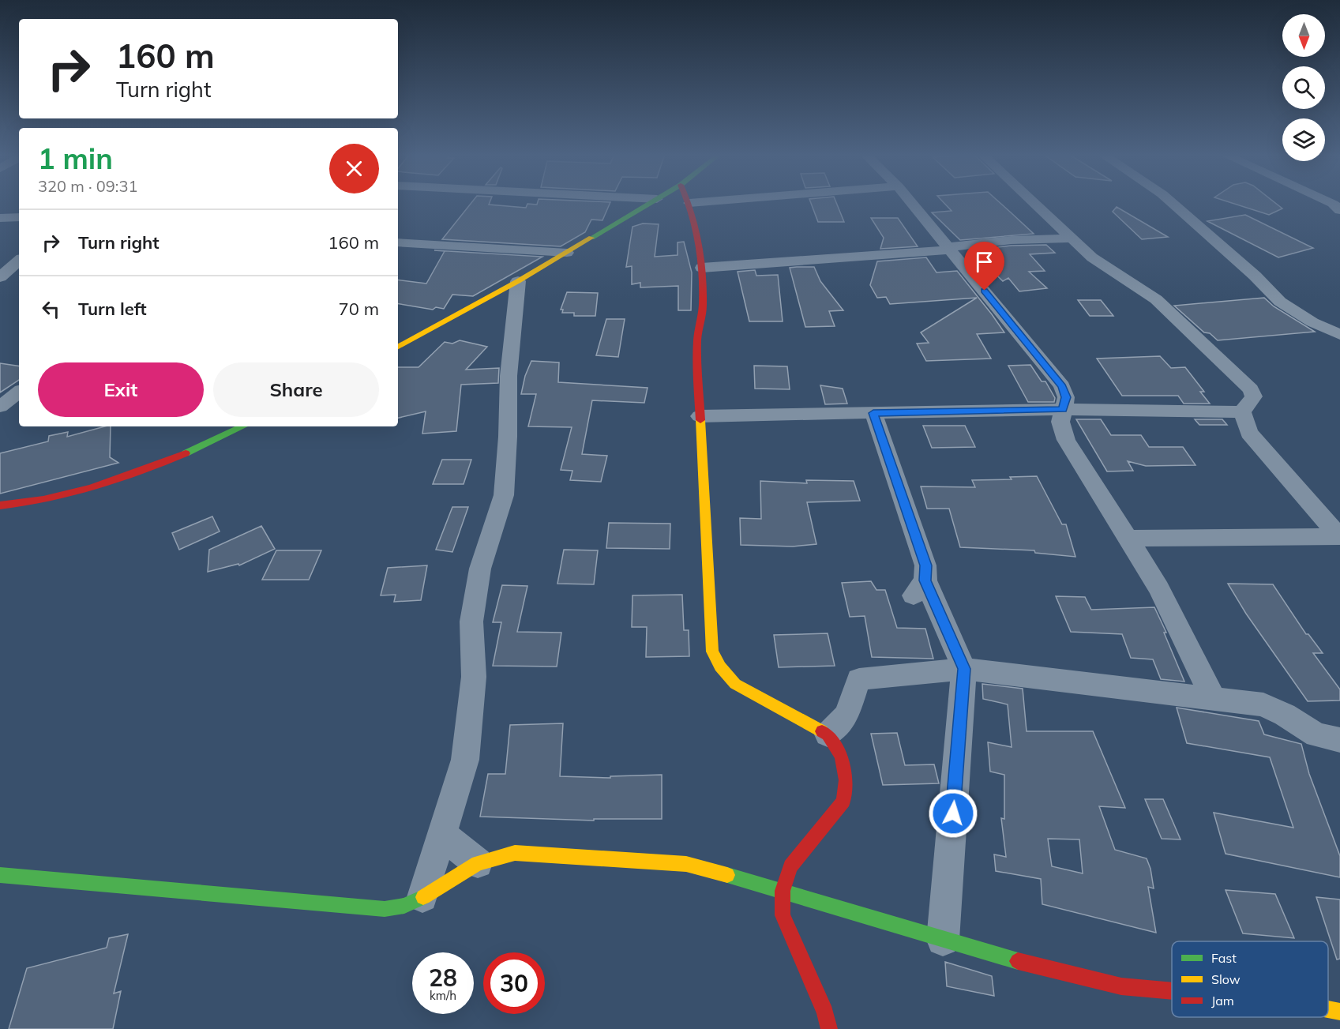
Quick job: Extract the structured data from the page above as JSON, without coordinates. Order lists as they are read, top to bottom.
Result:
{
  "legend": ["Fast", "Slow", "Jam"],
  "north": "bottom",
  "page": {
    "turn": ["160 m", "Turn right"],
    "heading": ["1 min", "320 m · 09:31"],
    "list": [
      {
        "name": "Turn right",
        "value": "160 m"
      },
      {
        "name": "Turn left",
        "value": "70 m"
      }
    ],
    "buttons": ["Exit", "Share"],
    "speed": "28 km/h",
    "limit": "30"
  }
}
